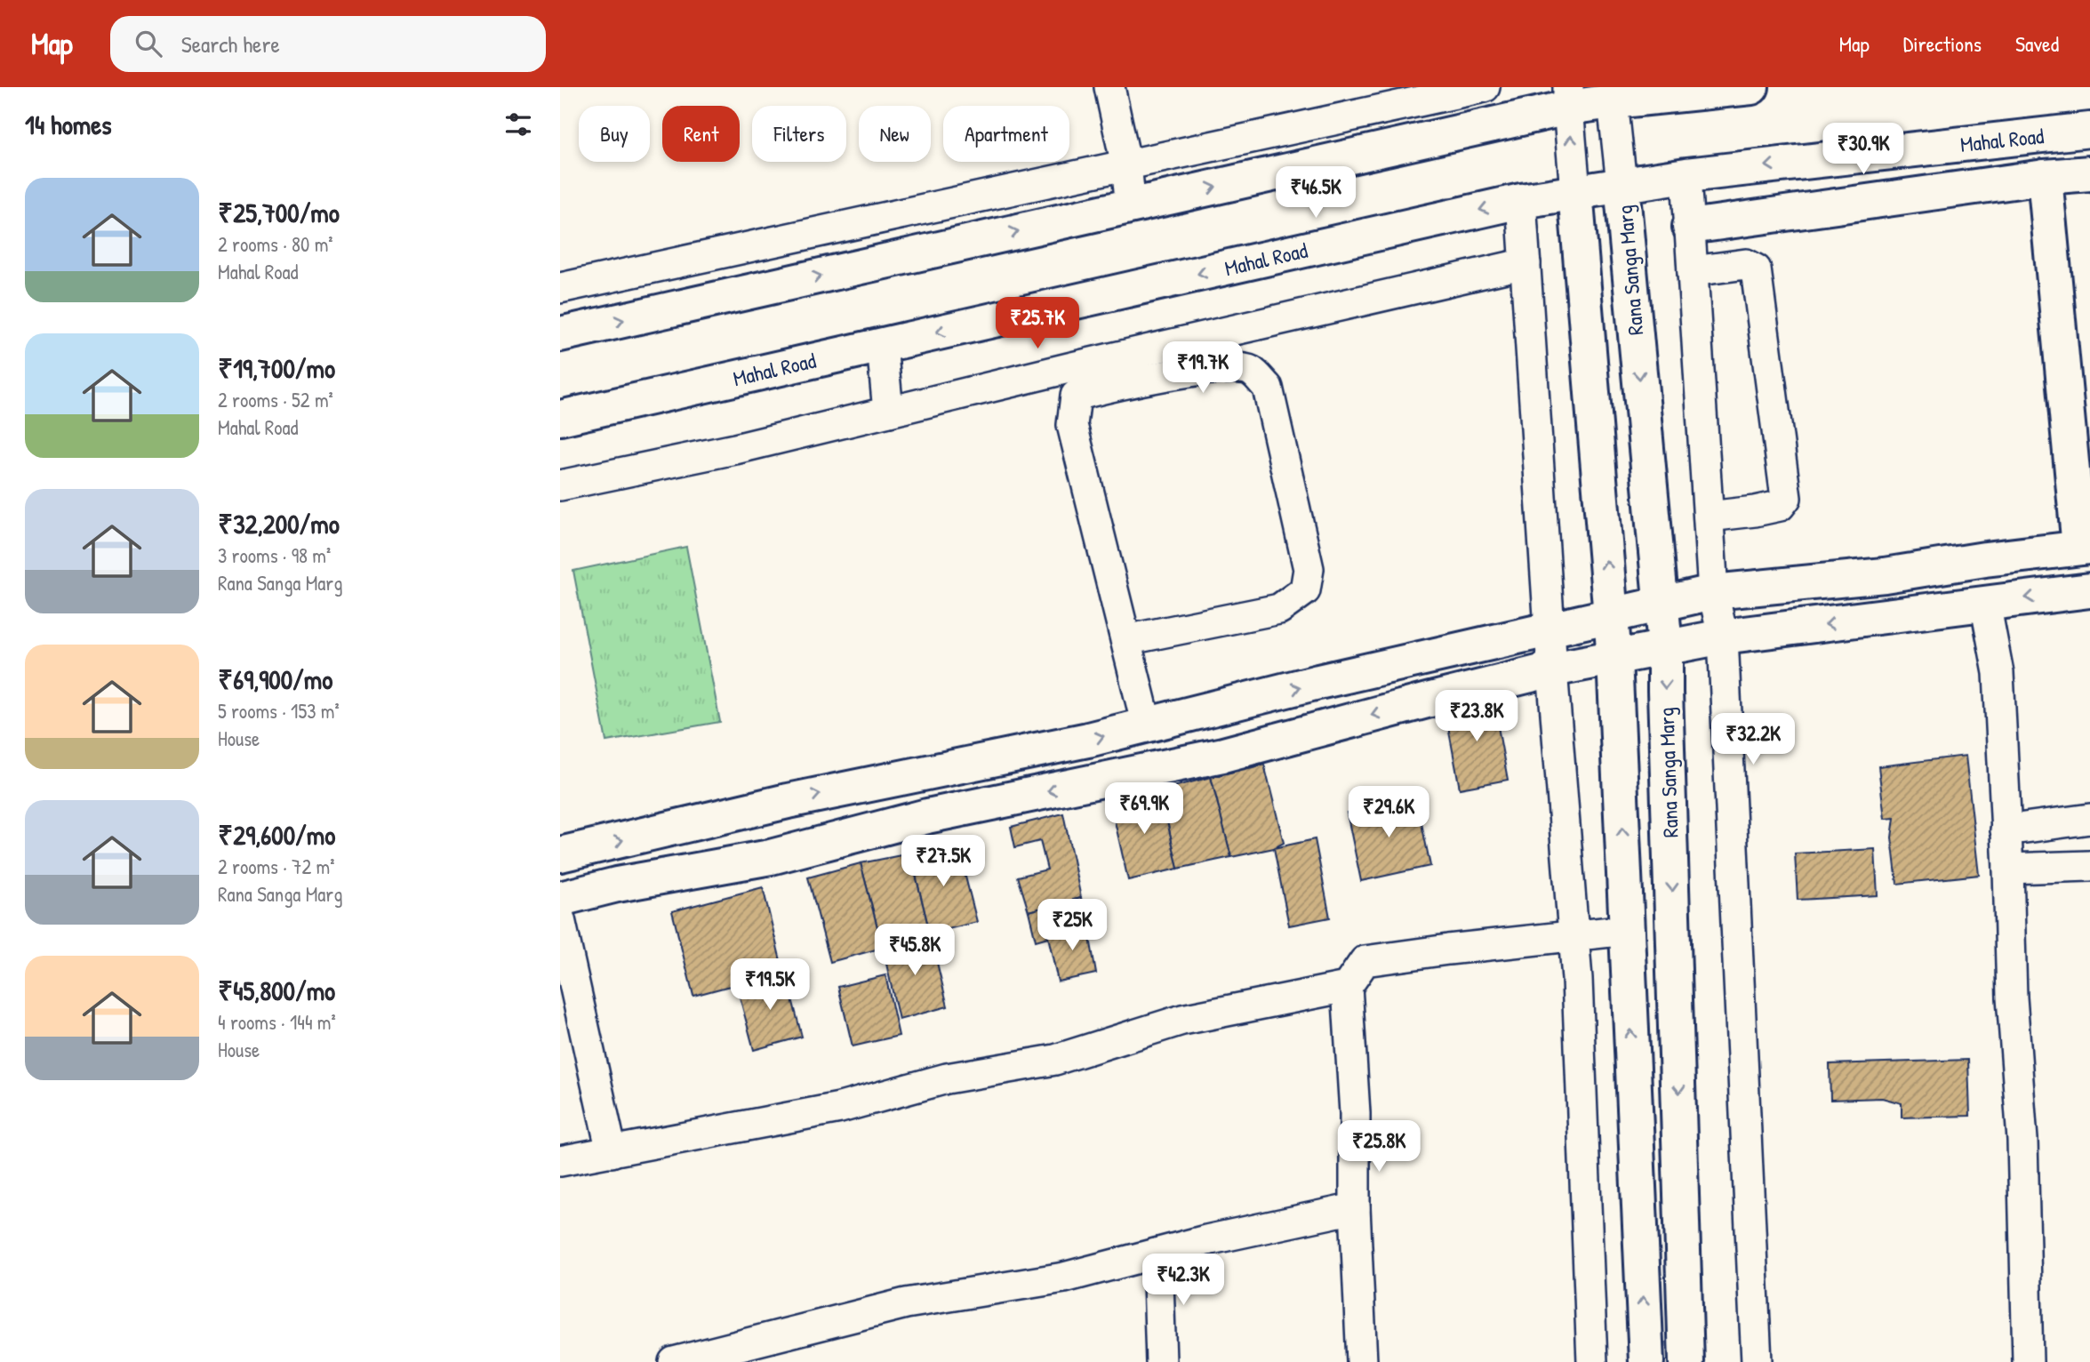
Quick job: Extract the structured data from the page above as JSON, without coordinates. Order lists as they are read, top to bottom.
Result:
{
  "streets": {
    "main road": ["Mahal Road", "Rana Sanga Marg"]
  },
  "crossings": [
    ["Mahal Road", "Rana Sanga Marg"]
  ],
  "page": {
    "header": "Map",
    "search": "Search here",
    "nav": ["Map", "Directions", "Saved"],
    "heading": "14 homes",
    "chip": [
      "Buy",
      "Rent",
      "Filters",
      "New",
      "Apartment"
    ],
    "price": [
      "₹30.9K",
      "₹46.5K",
      "₹25.7K",
      "₹19.7K",
      "₹23.8K",
      "₹32.2K",
      "₹69.9K",
      "₹29.6K",
      "₹27.5K",
      "₹25K",
      "₹45.8K",
      "₹19.5K",
      "₹25.8K",
      "₹42.3K"
    ],
    "list": [
      {
        "name": "₹25,700/mo",
        "note": "2 rooms · 80 m² · Mahal Road"
      },
      {
        "name": "₹19,700/mo",
        "note": "2 rooms · 52 m² · Mahal Road"
      },
      {
        "name": "₹32,200/mo",
        "note": "3 rooms · 98 m² · Rana Sanga Marg"
      },
      {
        "name": "₹69,900/mo",
        "note": "5 rooms · 153 m² · House"
      },
      {
        "name": "₹29,600/mo",
        "note": "2 rooms · 72 m² · Rana Sanga Marg"
      },
      {
        "name": "₹45,800/mo",
        "note": "4 rooms · 144 m² · House"
      }
    ]
  }
}
